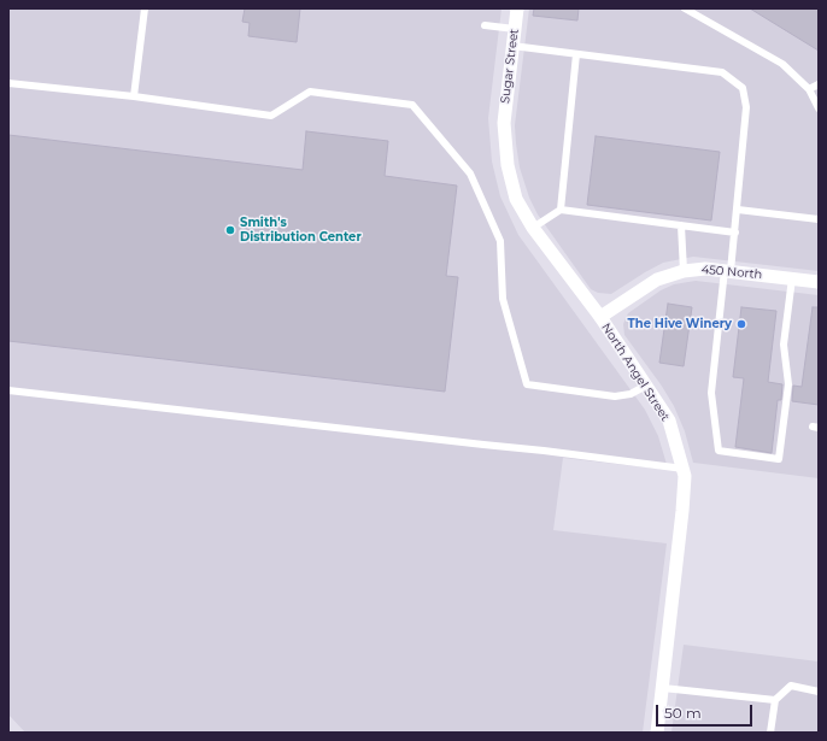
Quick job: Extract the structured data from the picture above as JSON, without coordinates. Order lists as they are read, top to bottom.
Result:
{
  "streets": {
    "street": ["Sugar Street", "450 North", "North Angel Street"]
  },
  "crossings": [
    ["Sugar Street", "North Angel Street"],
    ["450 North", "North Angel Street"]
  ],
  "places": ["Smith's Distribution Center", "The Hive Winery"],
  "scale_bar": "50 m"
}
